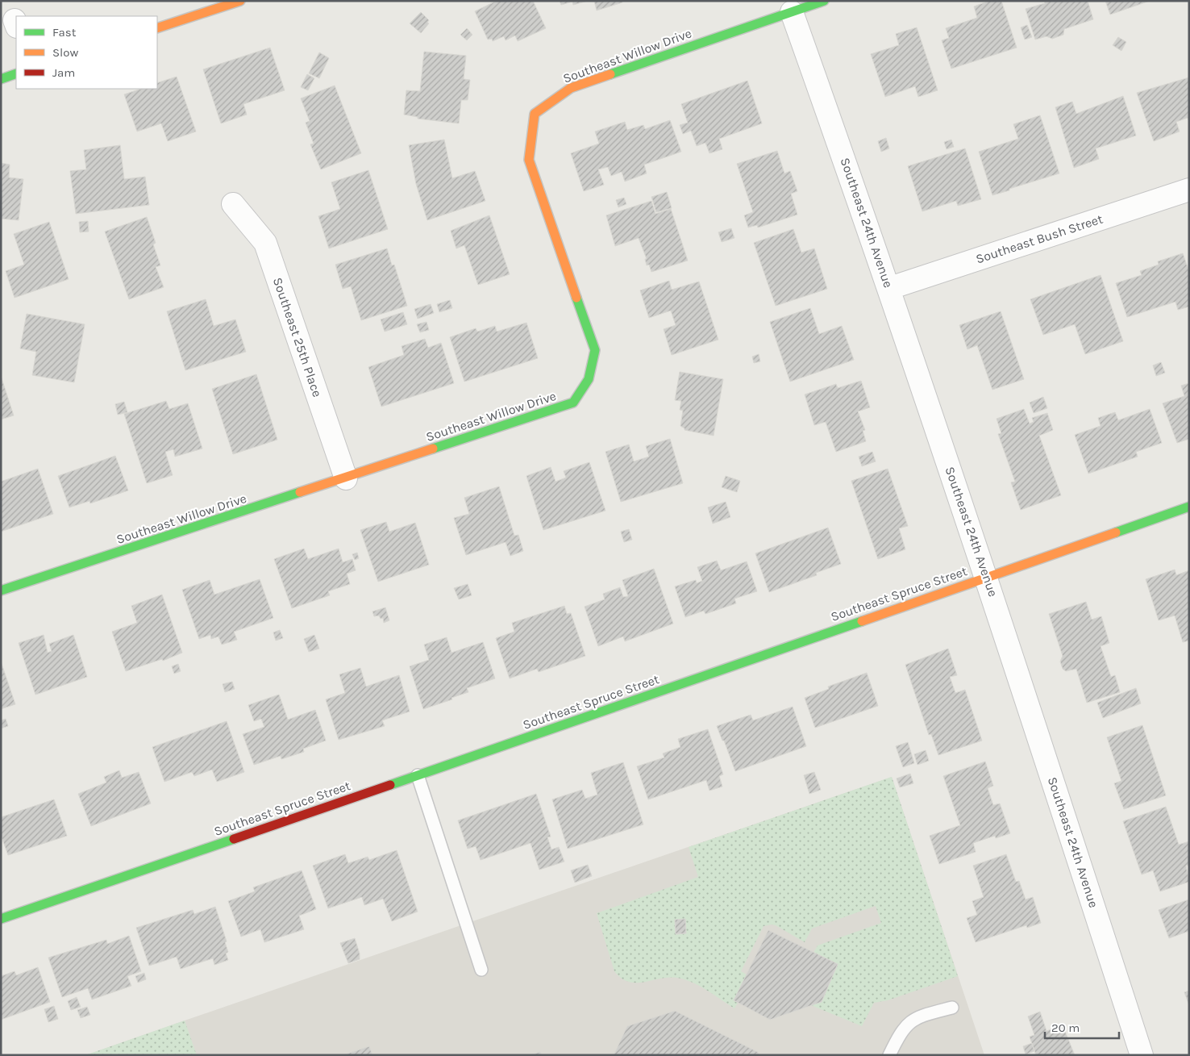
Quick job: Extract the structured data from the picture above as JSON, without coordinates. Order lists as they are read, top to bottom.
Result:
{
  "streets": {
    "street": [
      "Southeast Willow Drive",
      "Southeast 24th Avenue",
      "Southeast Bush Street",
      "Southeast 25th Place",
      "Southeast Spruce Street"
    ]
  },
  "crossings": [
    ["Southeast Willow Drive", "Southeast 24th Avenue"],
    ["Southeast Willow Drive", "Southeast 25th Place"],
    ["Southeast 24th Avenue", "Southeast Bush Street"],
    ["Southeast 24th Avenue", "Southeast Spruce Street"]
  ],
  "legend": ["Fast", "Slow", "Jam"],
  "scale_bar": "20 m"
}
